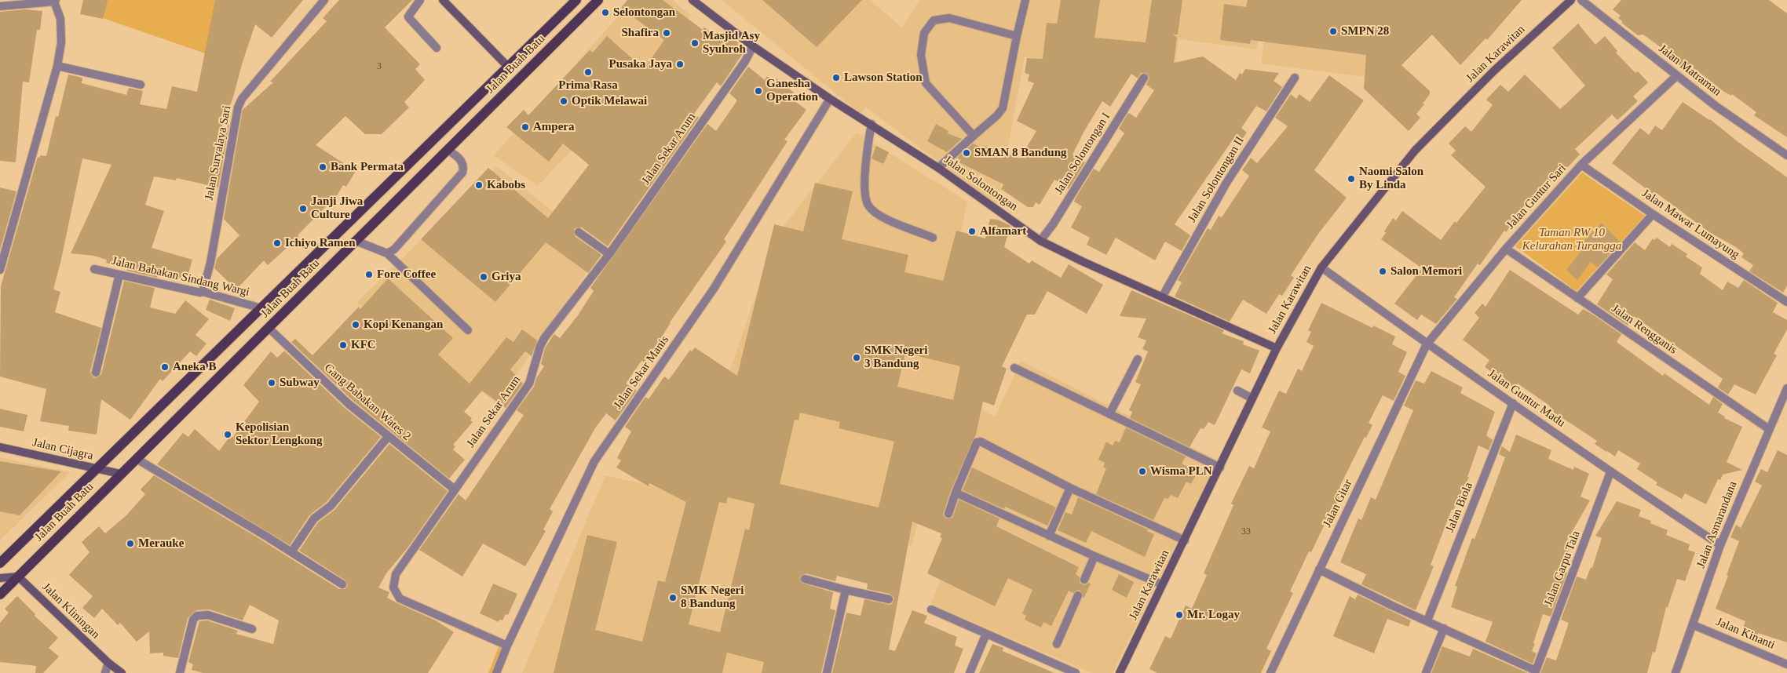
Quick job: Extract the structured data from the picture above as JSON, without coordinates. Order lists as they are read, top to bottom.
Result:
{
  "streets": {
    "main road": ["Jalan Buah Batu"],
    "street": [
      "Jalan Karawitan",
      "Jalan Matraman",
      "Jalan Sekar Arum",
      "Jalan Suryalaya Sari",
      "Jalan Solontongan I",
      "Jalan Solontongan II",
      "Jalan Solontongan",
      "Jalan Guntur Sari",
      "Jalan Mawar Lumayung",
      "Jalan Babakan Sindang Wargi",
      "Jalan Rengganis",
      "Jalan Sekar Manis",
      "Jalan Guntur Madu",
      "Gang Babakan Wates 2",
      "Jalan Cijagra",
      "Jalan Gitar",
      "Jalan Biola",
      "Jalan Asmarandana",
      "Jalan Garpu Tala",
      "Jalan Kliningan",
      "Jalan Kinanti"
    ]
  },
  "crossings": [
    ["Jalan Karawitan", "Jalan Solontongan"],
    ["Jalan Karawitan", "Jalan Guntur Madu"],
    ["Jalan Buah Batu", "Jalan Babakan Sindang Wargi"],
    ["Jalan Buah Batu", "Gang Babakan Wates 2"],
    ["Jalan Buah Batu", "Jalan Cijagra"],
    ["Jalan Buah Batu", "Jalan Kliningan"],
    ["Jalan Matraman", "Jalan Guntur Sari"],
    ["Jalan Sekar Arum", "Jalan Solontongan"],
    ["Jalan Sekar Arum", "Jalan Sekar Manis"],
    ["Jalan Sekar Arum", "Gang Babakan Wates 2"],
    ["Jalan Suryalaya Sari", "Jalan Babakan Sindang Wargi"],
    ["Jalan Solontongan I", "Jalan Solontongan"],
    ["Jalan Solontongan II", "Jalan Solontongan"],
    ["Jalan Solontongan", "Jalan Sekar Manis"],
    ["Jalan Guntur Sari", "Jalan Mawar Lumayung"],
    ["Jalan Guntur Sari", "Jalan Rengganis"],
    ["Jalan Guntur Sari", "Jalan Guntur Madu"],
    ["Jalan Guntur Sari", "Jalan Gitar"],
    ["Jalan Rengganis", "Jalan Asmarandana"],
    ["Jalan Guntur Madu", "Jalan Gitar"],
    ["Jalan Guntur Madu", "Jalan Biola"],
    ["Jalan Guntur Madu", "Jalan Asmarandana"],
    ["Jalan Guntur Madu", "Jalan Garpu Tala"],
    ["Jalan Asmarandana", "Jalan Kinanti"]
  ],
  "parks": ["Taman RW 10 Kelurahan Turangga"],
  "places": [
    "Selontongan",
    "SMPN 28",
    "Shafira",
    "Masjid Asy Syuhroh",
    "Pusaka Jaya",
    "Prima Rasa",
    "Lawson Station",
    "Ganesha Operation",
    "Optik Melawai",
    "Ampera",
    "SMAN 8 Bandung",
    "Bank Permata",
    "Naomi Salon By Linda",
    "Kabobs",
    "Janji Jiwa Culture",
    "Alfamart",
    "Ichiyo Ramen",
    "Salon Memori",
    "Fore Coffee",
    "Griya",
    "Kopi Kenangan",
    "KFC",
    "SMK Negeri 3 Bandung",
    "Aneka B",
    "Subway",
    "Kepolisian Sektor Lengkong",
    "Wisma PLN",
    "Merauke",
    "SMK Negeri 8 Bandung",
    "Mr. Logay"
  ],
  "house_numbers": ["3", "33"]
}
